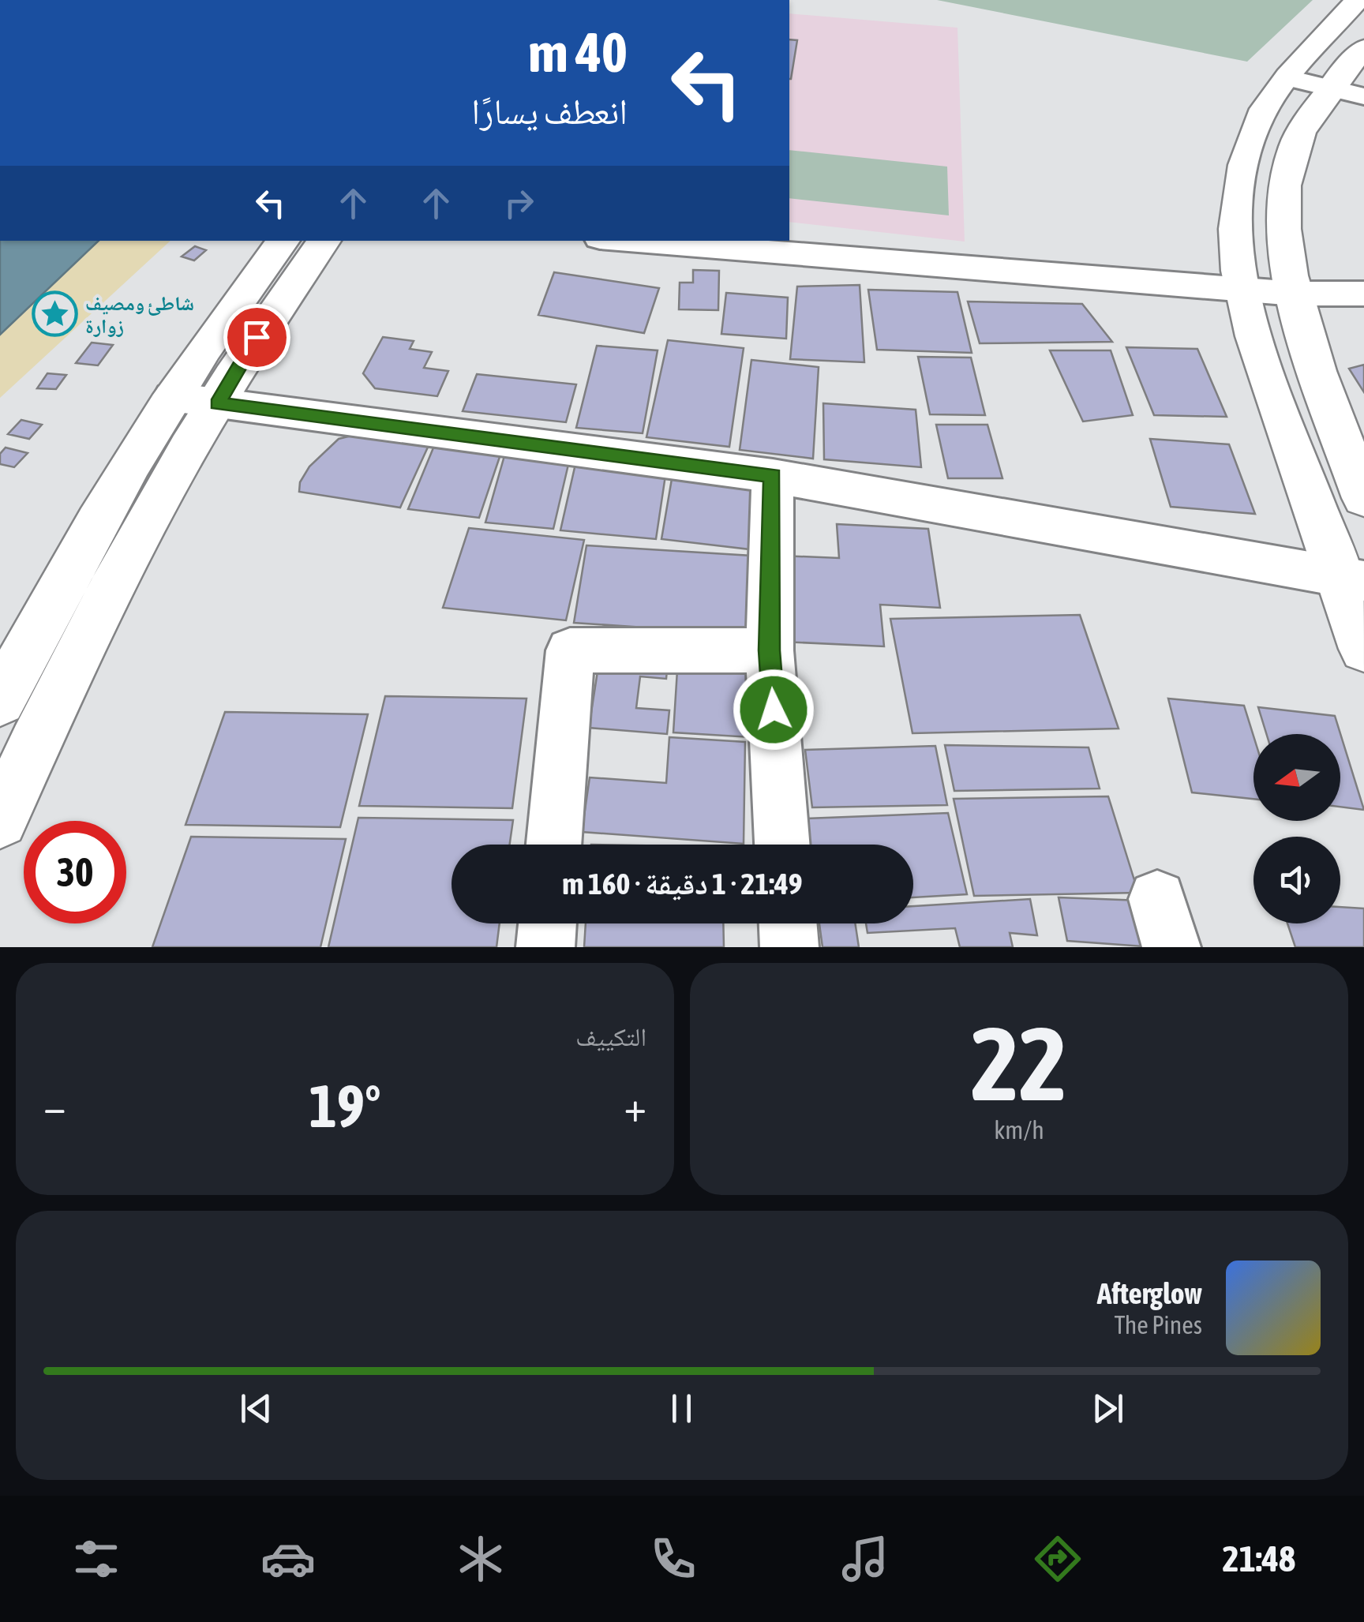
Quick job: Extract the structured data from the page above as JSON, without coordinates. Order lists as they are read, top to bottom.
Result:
{
  "places": {
    "place": ["شاطئ ومصيف زوارة"]
  },
  "north": "left",
  "page": {
    "turn": ["40 m", "انعطف يسارًا"],
    "limit": "30",
    "trip": "21:49 · 1 دقيقة · 160 m",
    "tile": [
      ["22", "km/h"],
      "التكييف"
    ],
    "heat": ["−", "19°", "+"],
    "song": ["Afterglow", "The Pines"],
    "tabs": "21:48"
  }
}
